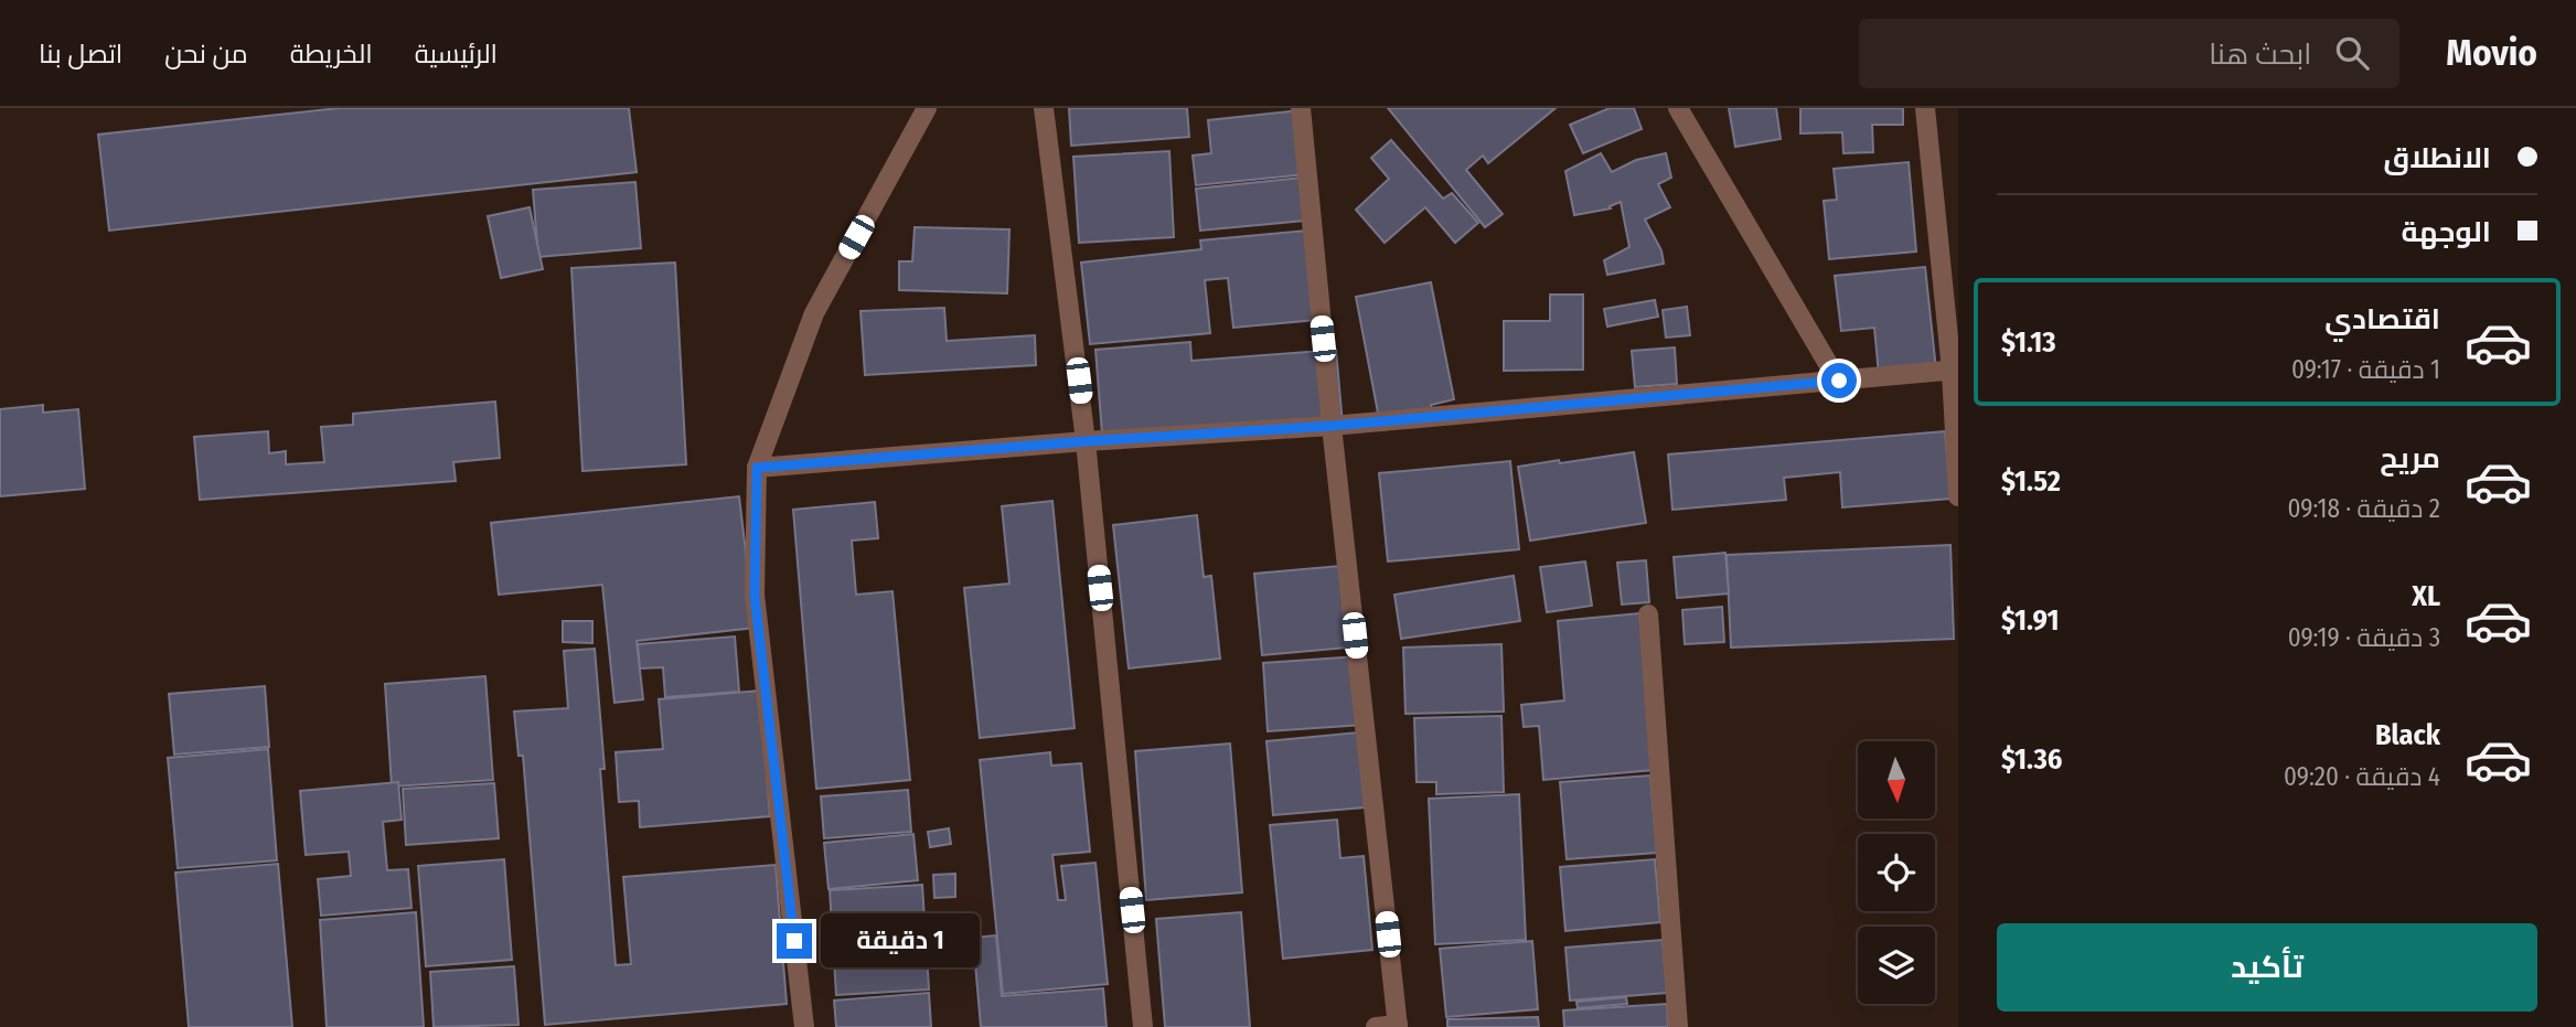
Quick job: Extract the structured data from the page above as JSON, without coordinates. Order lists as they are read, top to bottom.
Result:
{
  "north": "bottom",
  "page": {
    "header": "Movio",
    "search": "ابحث هنا",
    "nav": [
      "الرئيسية",
      "الخريطة",
      "من نحن",
      "اتصل بنا"
    ],
    "banner": ["الانطلاق", "الوجهة"],
    "list": [
      {
        "name": "اقتصادي",
        "note": "1 دقيقة · 09:17",
        "value": "$1.13"
      },
      {
        "name": "مريح",
        "note": "2 دقيقة · 09:18",
        "value": "$1.52"
      },
      {
        "name": "XL",
        "note": "3 دقيقة · 09:19",
        "value": "$1.91"
      },
      {
        "name": "Black",
        "note": "4 دقيقة · 09:20",
        "value": "$1.36"
      }
    ],
    "buttons": "تأكيد",
    "bubble": "1 دقيقة"
  }
}
